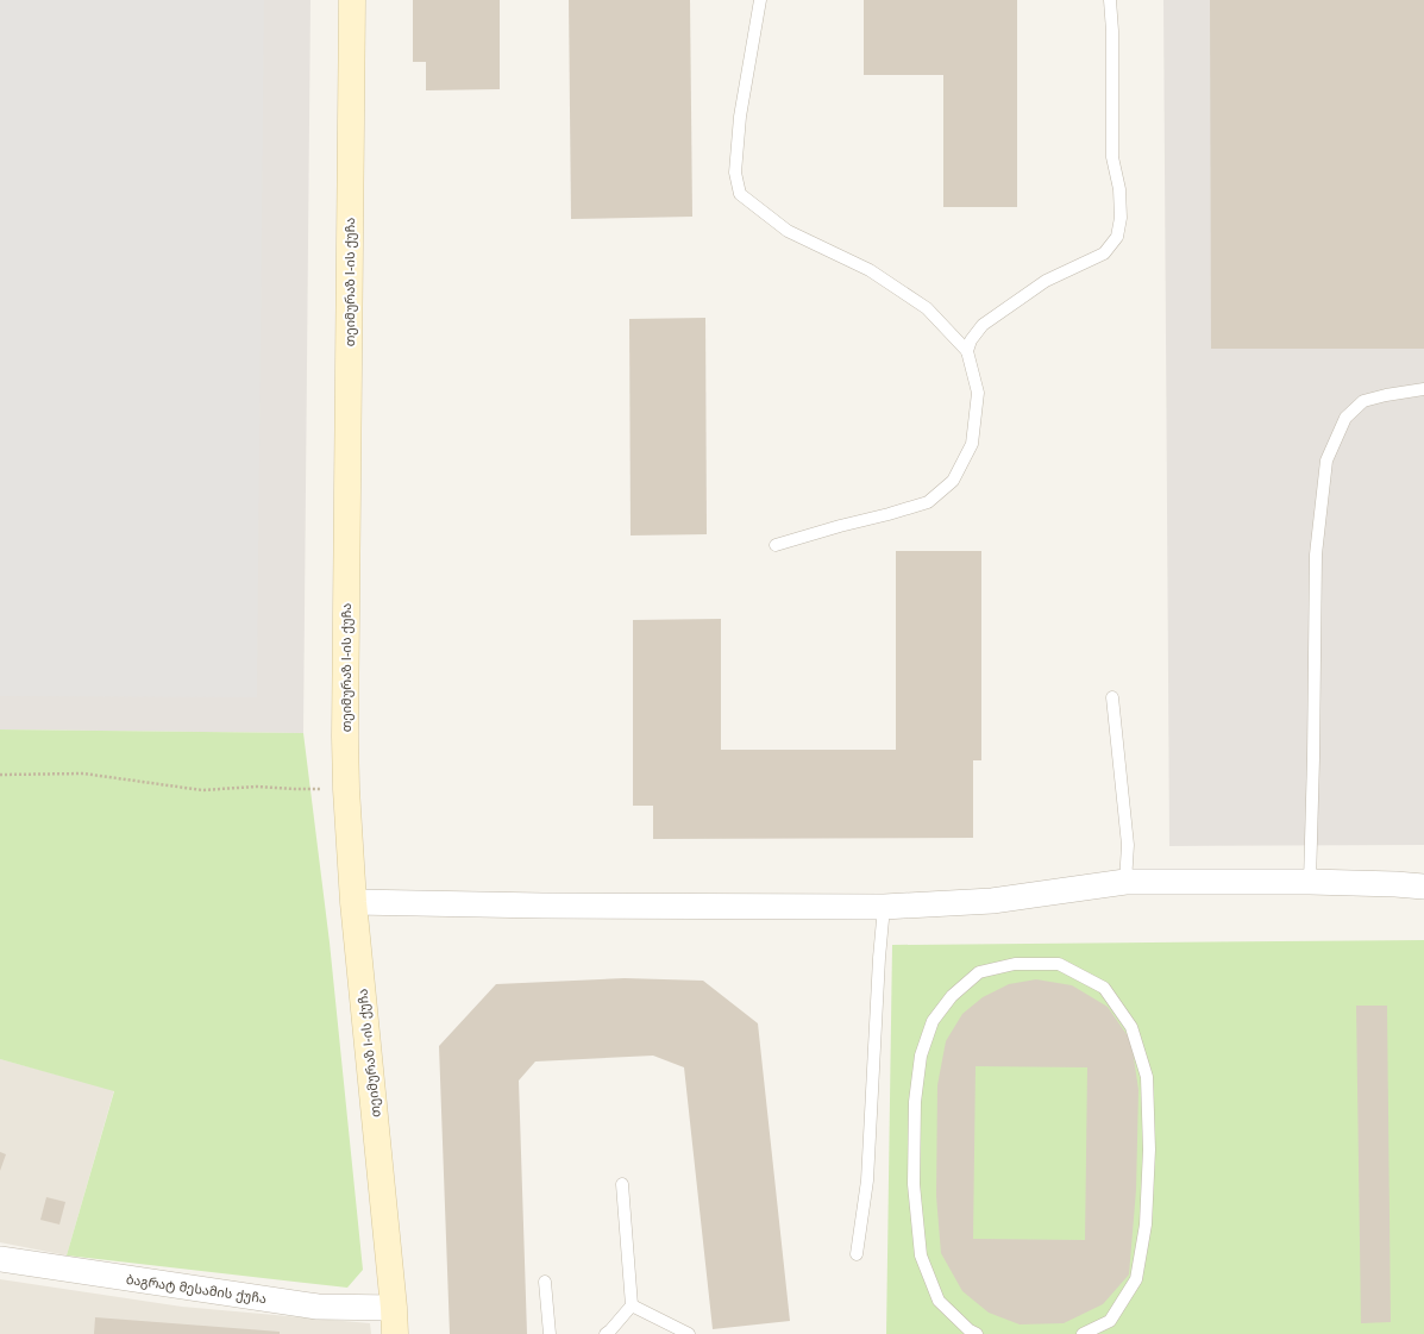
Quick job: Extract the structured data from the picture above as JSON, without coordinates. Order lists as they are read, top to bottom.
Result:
{
  "streets": {
    "main road": ["თეიმურაზ I-ის ქუჩა"],
    "street": ["ბაგრატ მესამის ქუჩა"]
  },
  "crossings": [
    ["თეიმურაზ I-ის ქუჩა", "ბაგრატ მესამის ქუჩა"]
  ]
}
